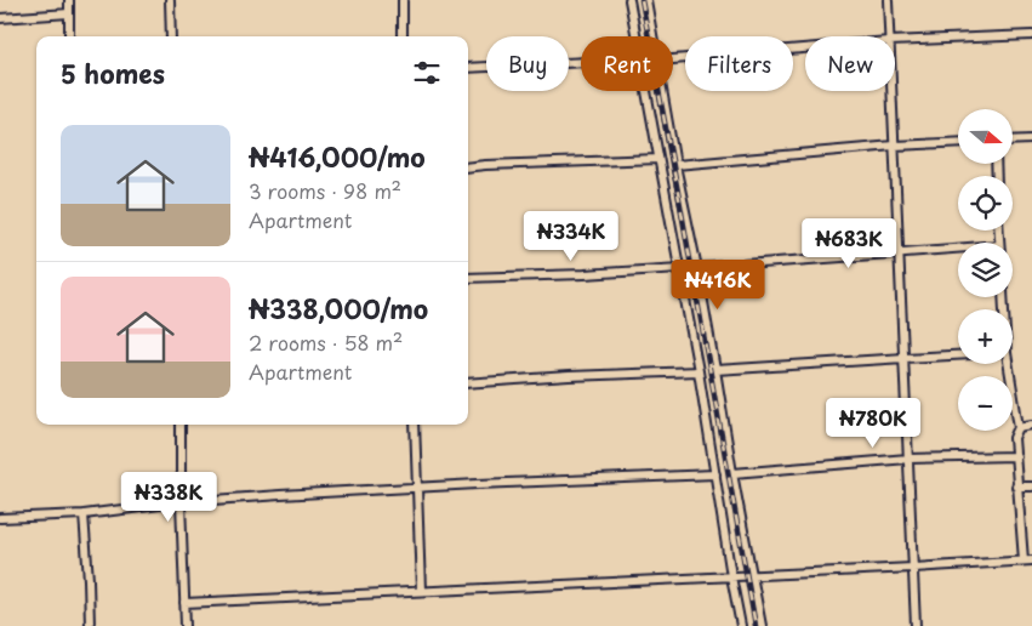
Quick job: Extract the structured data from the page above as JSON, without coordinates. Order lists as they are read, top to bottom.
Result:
{
  "north": "right",
  "page": {
    "chip": [
      "Buy",
      "Rent",
      "Filters",
      "New"
    ],
    "heading": "5 homes",
    "map_buttons": ["+", "−"],
    "list": [
      {
        "name": "₦416,000/mo",
        "note": "3 rooms · 98 m² · Apartment"
      },
      {
        "name": "₦338,000/mo",
        "note": "2 rooms · 58 m² · Apartment"
      }
    ],
    "price": [
      "₦334K",
      "₦683K",
      "₦416K",
      "₦780K",
      "₦338K"
    ]
  }
}
